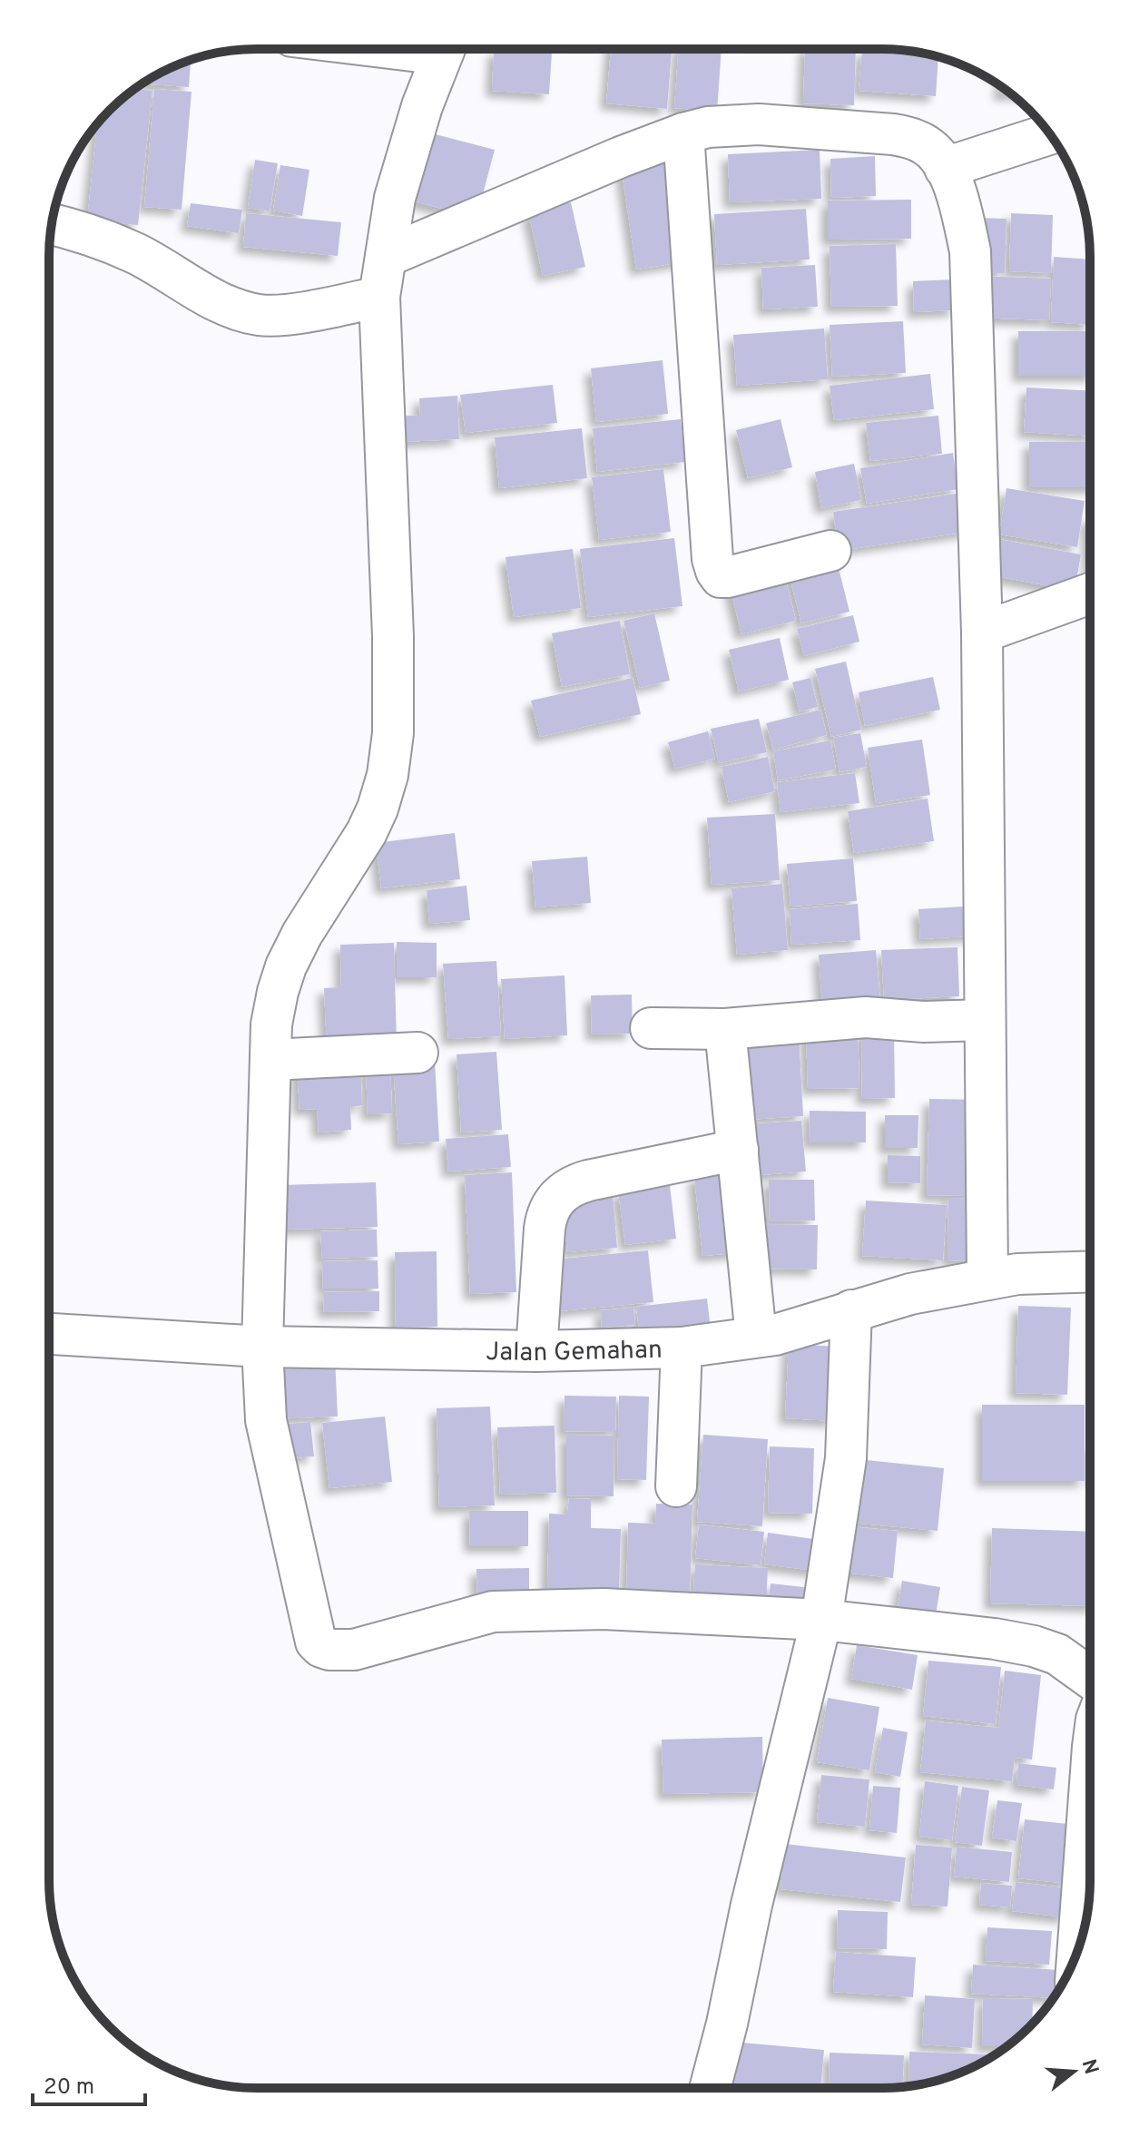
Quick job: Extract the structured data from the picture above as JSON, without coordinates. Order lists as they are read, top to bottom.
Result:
{
  "streets": {
    "street": ["Jalan Gemahan"]
  },
  "scale_bar": "20 m",
  "north": "right"
}
